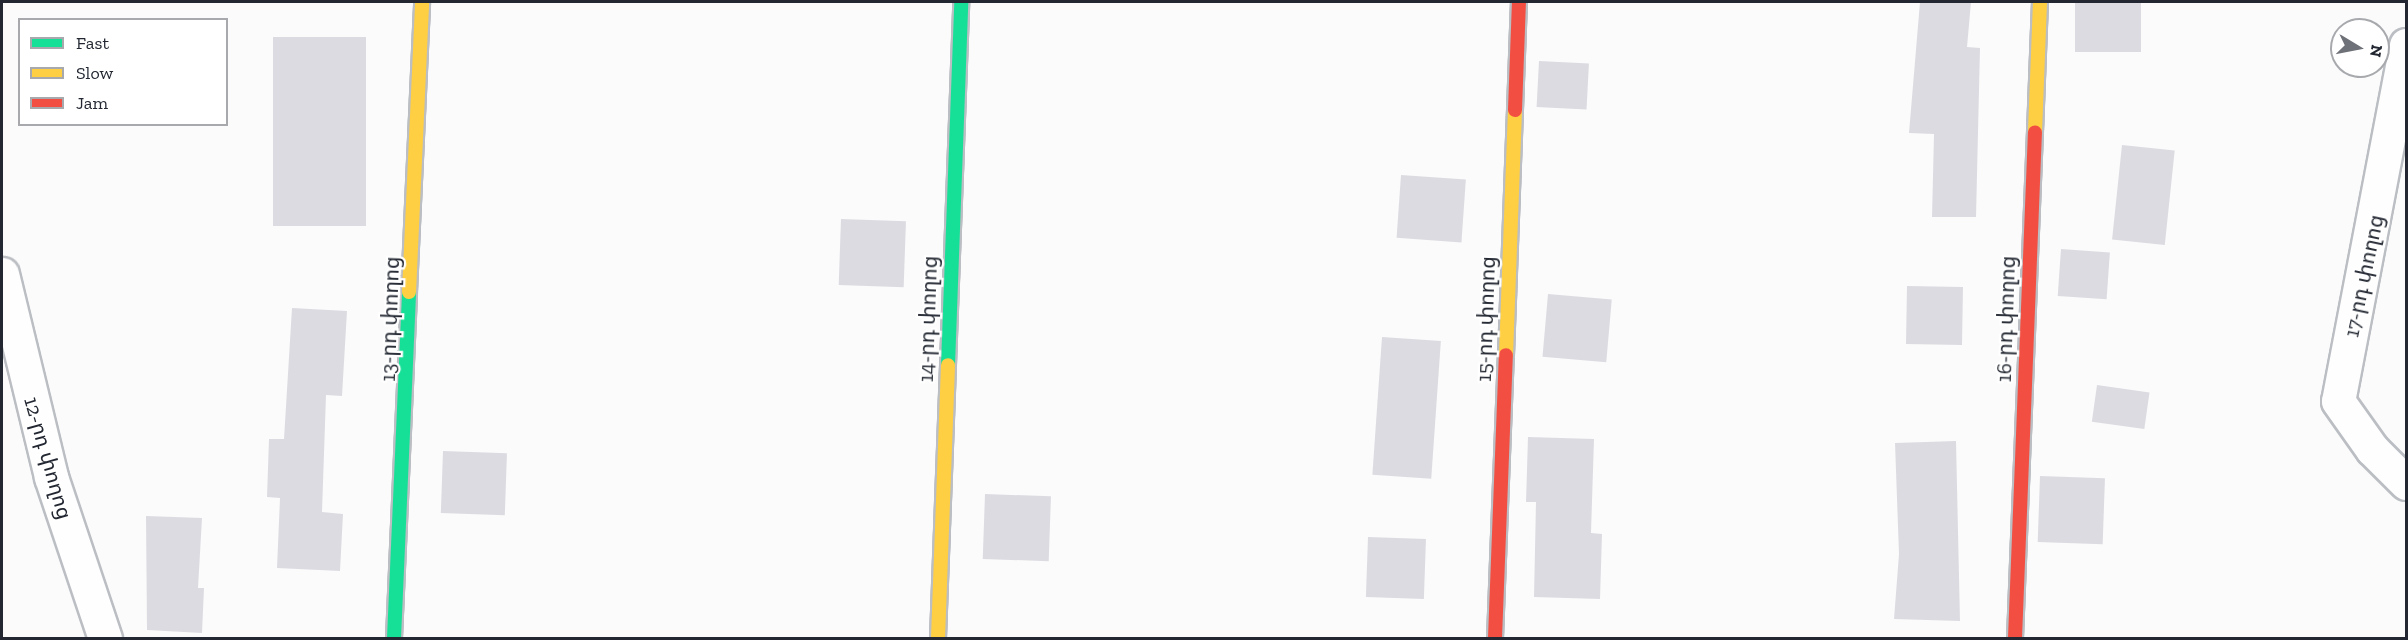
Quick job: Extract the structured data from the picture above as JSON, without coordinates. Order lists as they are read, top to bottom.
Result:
{
  "streets": {
    "street": [
      "17-րդ փողոց",
      "13-րդ փողոց",
      "14-րդ փողոց",
      "15-րդ փողոց",
      "16-րդ փողոց",
      "12-րդ փողոց"
    ]
  },
  "legend": ["Fast", "Slow", "Jam"],
  "north": "right"
}
